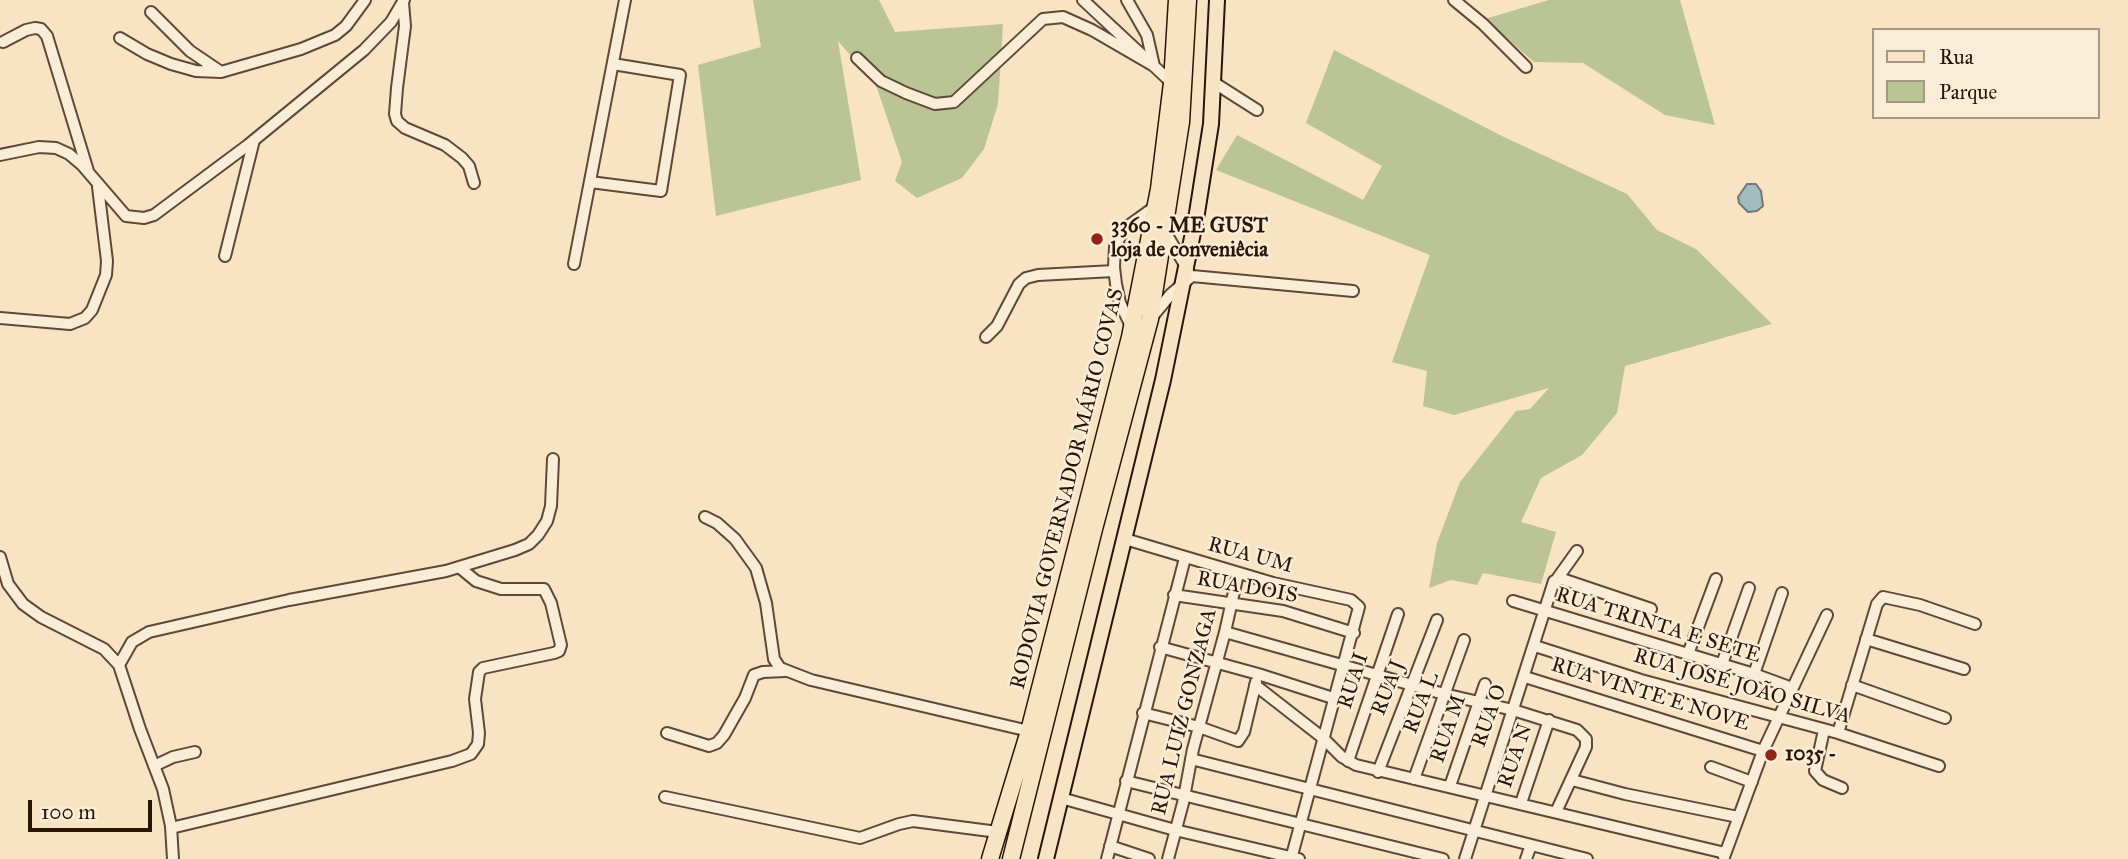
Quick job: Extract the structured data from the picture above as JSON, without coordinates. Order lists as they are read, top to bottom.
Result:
{
  "streets": {
    "highway": ["RODOVIA GOVERNADOR MÁRIO COVAS"],
    "street": [
      "RUA UM",
      "RUA DOIS",
      "RUA TRINTA E SETE",
      "RUA I",
      "RUA JOSÉ JOÃO SILVA",
      "RUA J",
      "RUA VINTE E NOVE",
      "RUA L",
      "RUA LUIZ GONZAGA",
      "RUA O",
      "RUA M",
      "RUA N"
    ]
  },
  "crossings": [
    ["RUA UM", "RUA DOIS"],
    ["RUA UM", "RUA LUIZ GONZAGA"],
    ["RUA DOIS", "RUA LUIZ GONZAGA"],
    ["RUA TRINTA E SETE", "RUA O"],
    ["RUA JOSÉ JOÃO SILVA", "RUA O"],
    ["RUA VINTE E NOVE", "RUA O"]
  ],
  "places": ["3360 - ME GUST loja de conveniêcia", "1035 -"],
  "legend": ["Rua", "Parque"],
  "scale_bar": "100 m"
}
